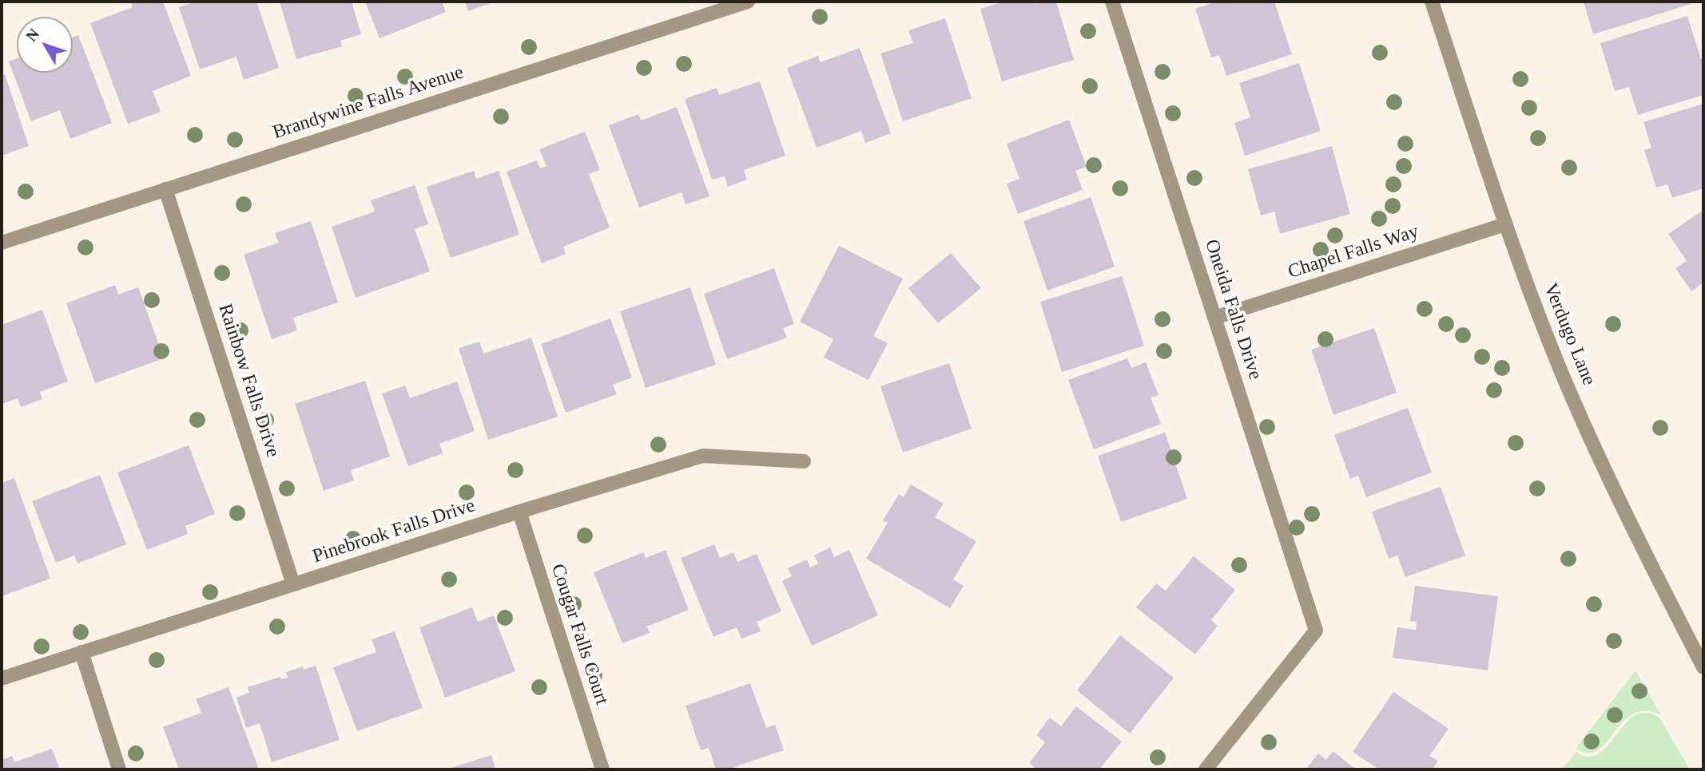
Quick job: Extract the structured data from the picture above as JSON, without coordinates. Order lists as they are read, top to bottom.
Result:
{
  "streets": {
    "street": [
      "Brandywine Falls Avenue",
      "Chapel Falls Way",
      "Oneida Falls Drive",
      "Verdugo Lane",
      "Rainbow Falls Drive",
      "Pinebrook Falls Drive",
      "Cougar Falls Court"
    ]
  },
  "crossings": [
    ["Brandywine Falls Avenue", "Rainbow Falls Drive"],
    ["Chapel Falls Way", "Oneida Falls Drive"],
    ["Chapel Falls Way", "Verdugo Lane"],
    ["Rainbow Falls Drive", "Pinebrook Falls Drive"],
    ["Pinebrook Falls Drive", "Cougar Falls Court"]
  ],
  "north": "top left"
}
